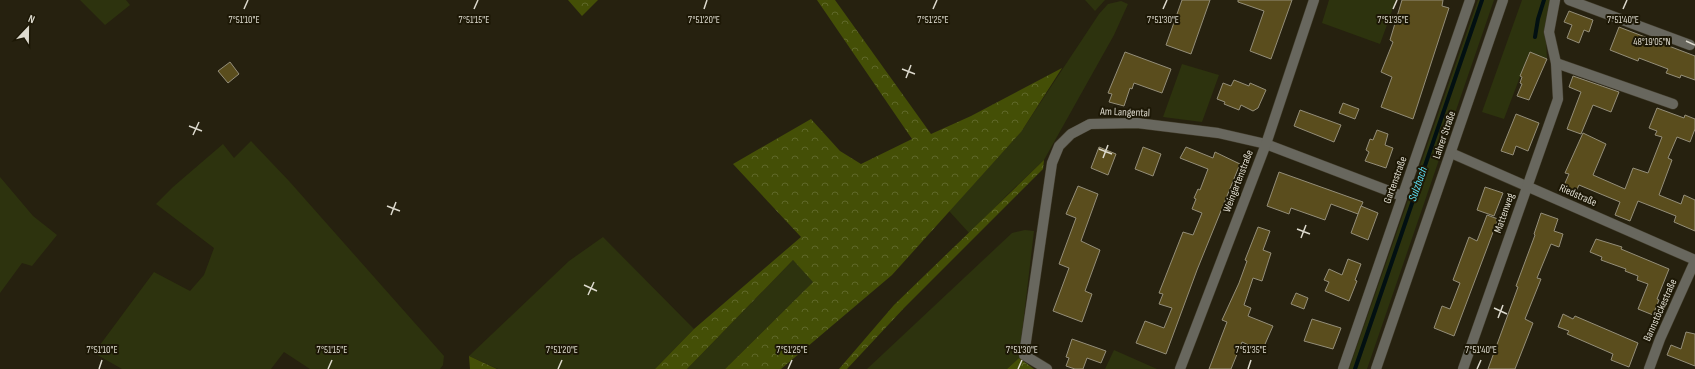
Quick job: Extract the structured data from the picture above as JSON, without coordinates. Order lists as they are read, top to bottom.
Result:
{
  "streets": {
    "street": [
      "Am Langental",
      "Lahrer Straße",
      "Gartenstraße",
      "Weingartenstraße",
      "Riedstraße",
      "Mattenweg",
      "Bannstöckestraße"
    ]
  },
  "crossings": [
    ["Am Langental", "Gartenstraße"],
    ["Am Langental", "Weingartenstraße"],
    ["Lahrer Straße", "Riedstraße"],
    ["Riedstraße", "Mattenweg"],
    ["Riedstraße", "Bannstöckestraße"]
  ],
  "water": ["Sulzbach"],
  "north": "top",
  "coordinates": [
    "7°51'30\"E",
    "7°51'10\"E",
    "7°51'15\"E",
    "7°51'20\"E",
    "7°51'25\"E",
    "7°51'35\"E",
    "7°51'40\"E",
    "48°19'05\"N"
  ]
}
